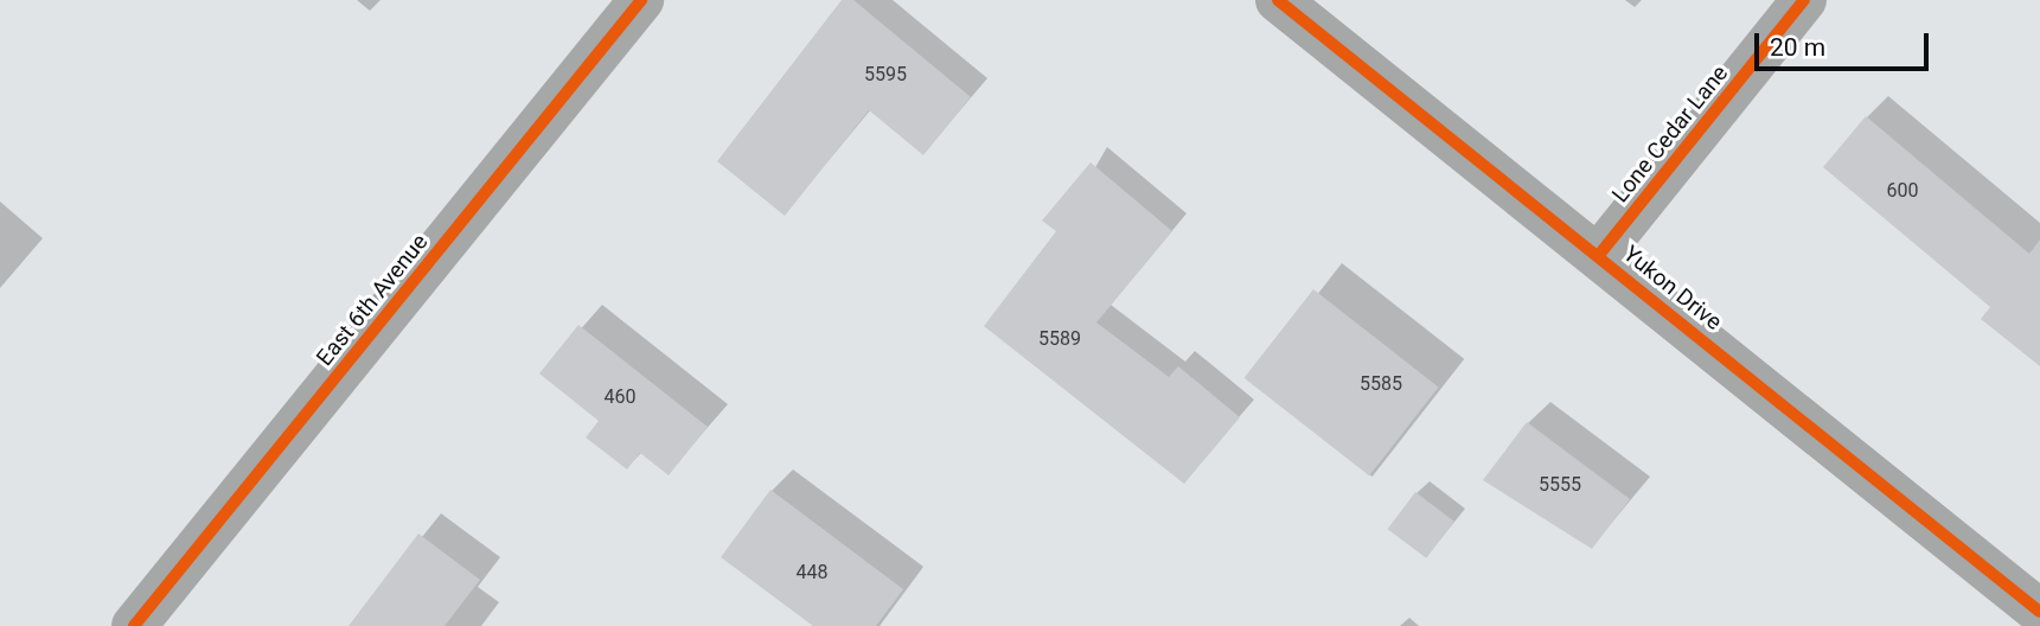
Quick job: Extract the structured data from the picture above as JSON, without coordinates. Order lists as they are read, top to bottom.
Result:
{
  "streets": {
    "street": ["Lone Cedar Lane", "Yukon Drive", "East 6th Avenue"]
  },
  "crossings": [
    ["Lone Cedar Lane", "Yukon Drive"]
  ],
  "house_numbers": [
    "5595",
    "600",
    "5589",
    "5585",
    "460",
    "5555",
    "448"
  ],
  "scale_bar": "20 m"
}
